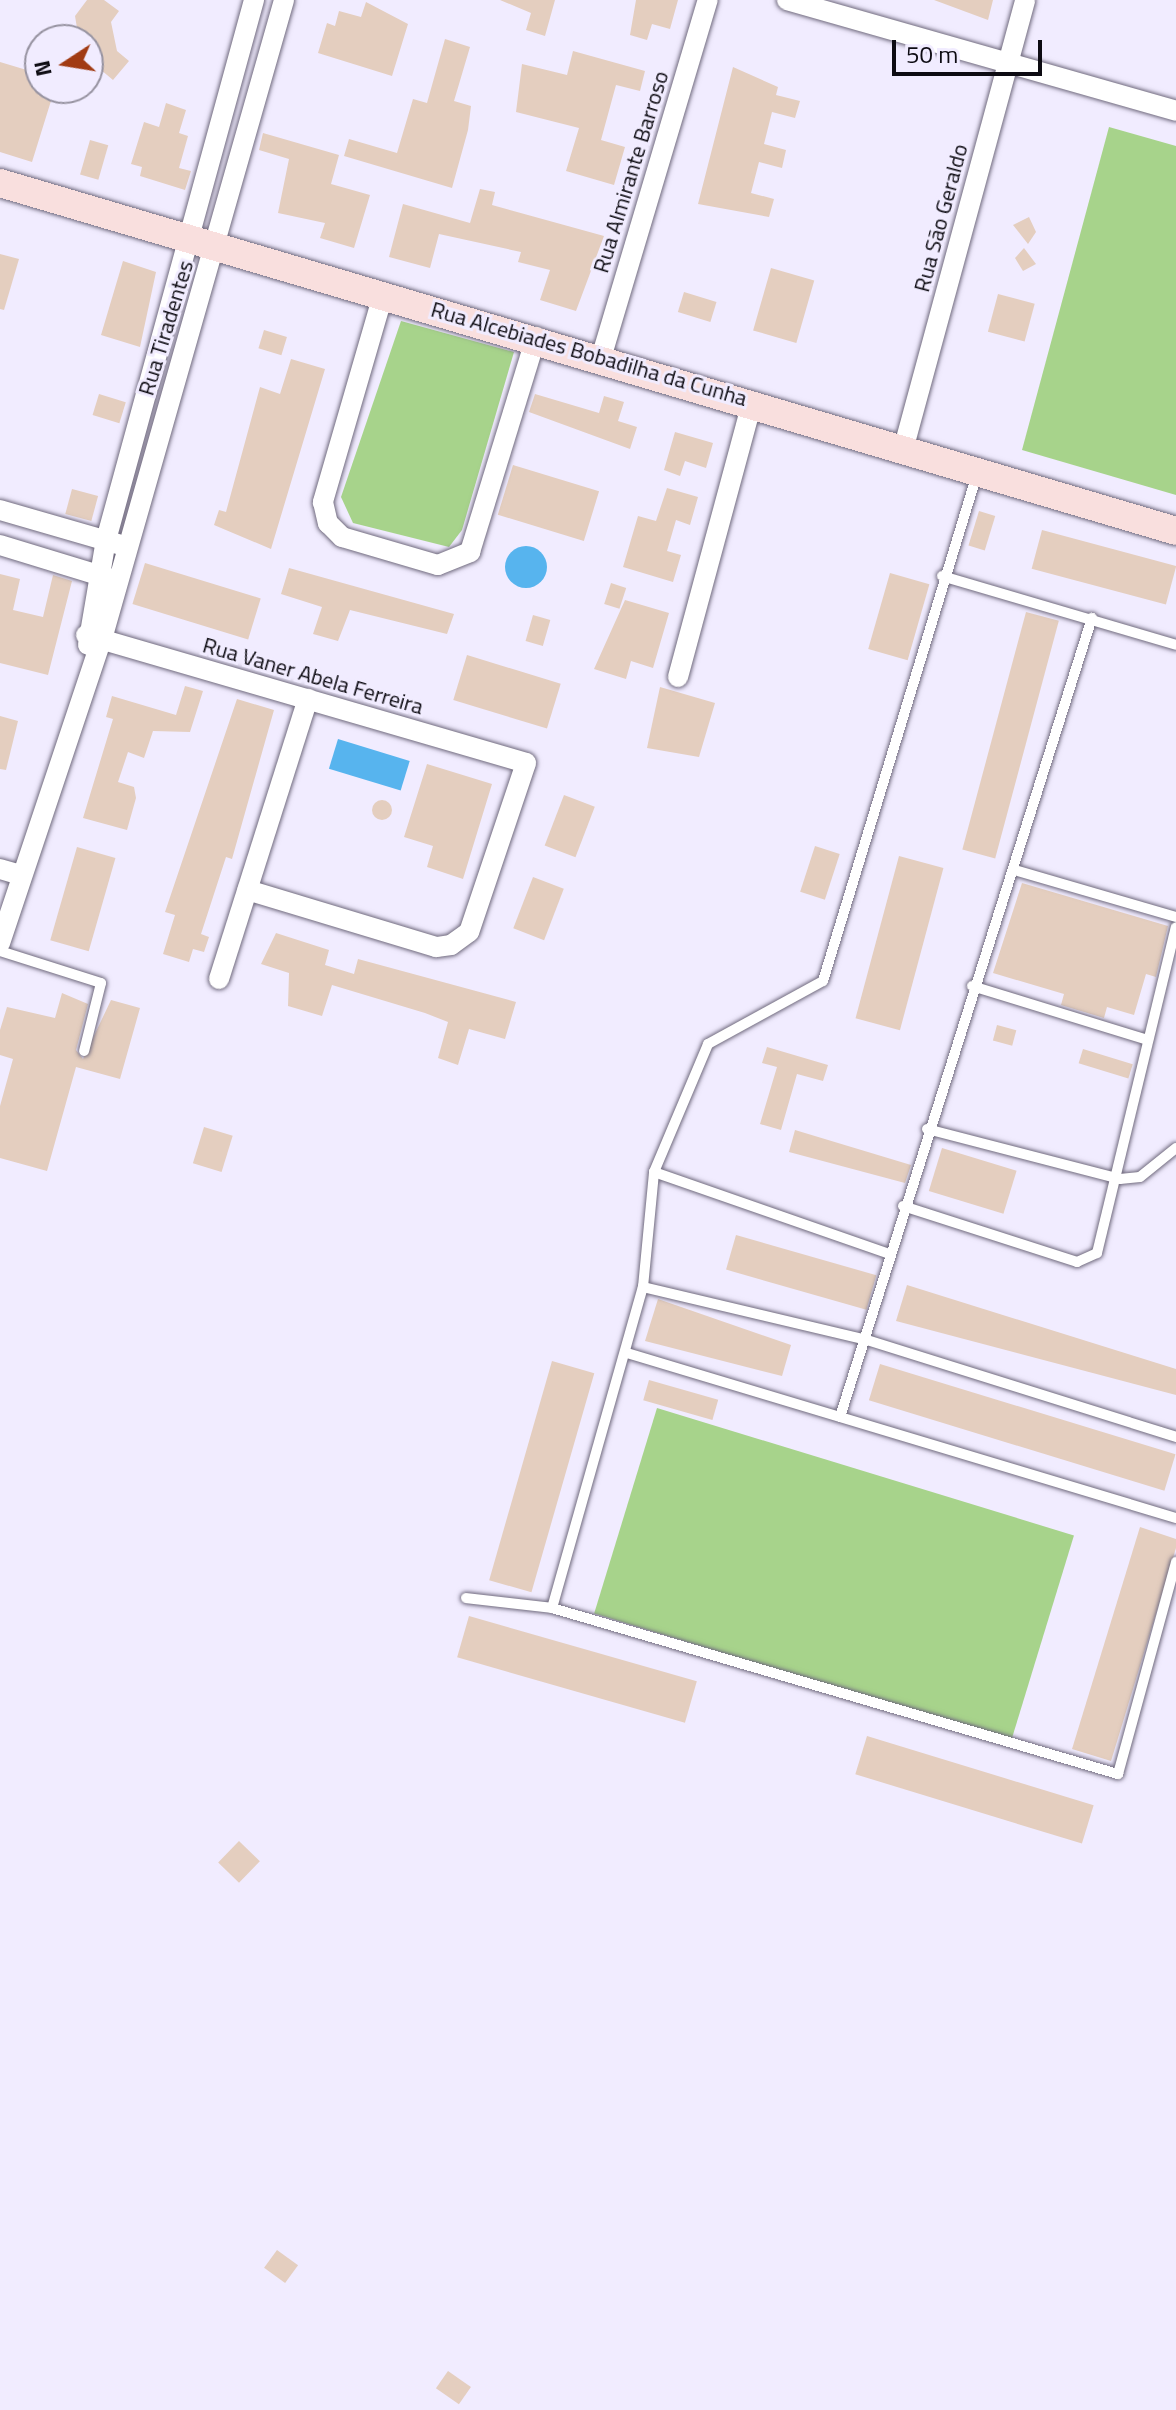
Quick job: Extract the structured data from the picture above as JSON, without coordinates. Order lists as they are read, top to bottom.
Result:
{
  "streets": {
    "street": [
      "Rua Almirante Barroso",
      "Rua São Geraldo",
      "Rua Tiradentes",
      "Rua Alcebiades Bobadilha da Cunha",
      "Rua Vaner Abela Ferreira"
    ]
  },
  "crossings": [
    ["Rua Almirante Barroso", "Rua Alcebiades Bobadilha da Cunha"],
    ["Rua São Geraldo", "Rua Alcebiades Bobadilha da Cunha"],
    ["Rua Tiradentes", "Rua Alcebiades Bobadilha da Cunha"],
    ["Rua Tiradentes", "Rua Vaner Abela Ferreira"]
  ],
  "scale_bar": "50 m",
  "north": "left"
}
